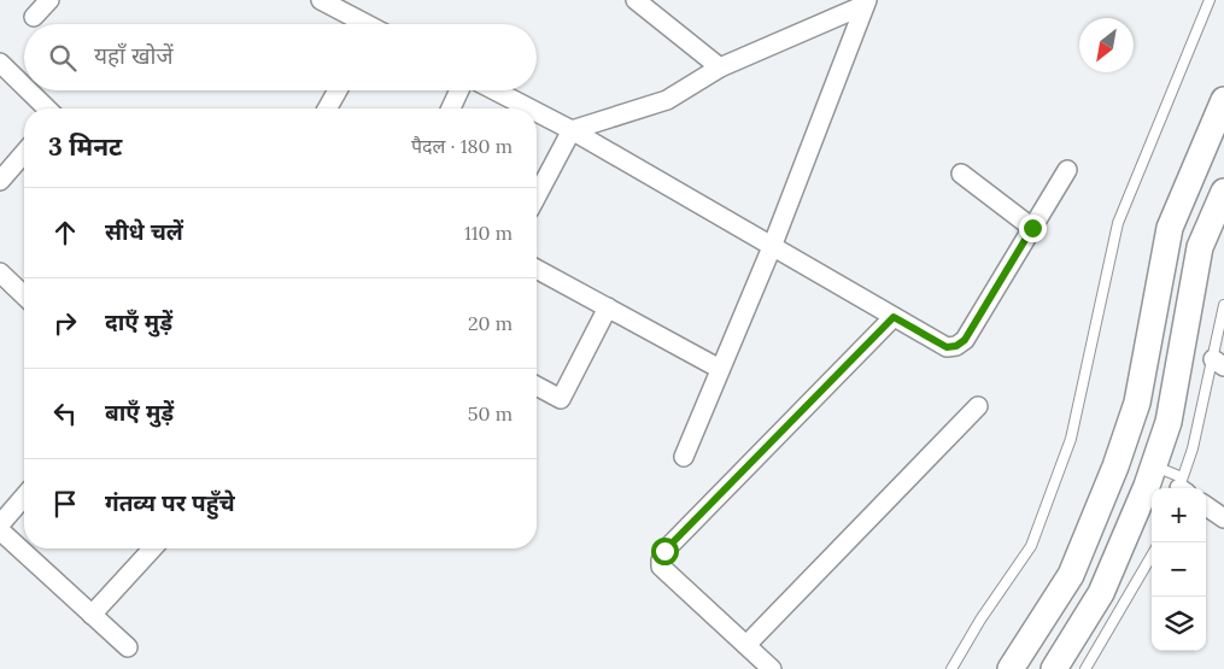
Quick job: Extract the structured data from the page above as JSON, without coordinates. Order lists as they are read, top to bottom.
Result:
{
  "north": "bottom left",
  "page": {
    "search": "यहाँ खोजें",
    "heading": ["3 मिनट", "पैदल · 180 m"],
    "list": [
      ["सीधे चलें", "110 m"],
      ["दाएँ मुड़ें", "20 m"],
      ["बाएँ मुड़ें", "50 m"],
      "गंतव्य पर पहुँचे"
    ],
    "map_buttons": ["+", "−"]
  }
}
